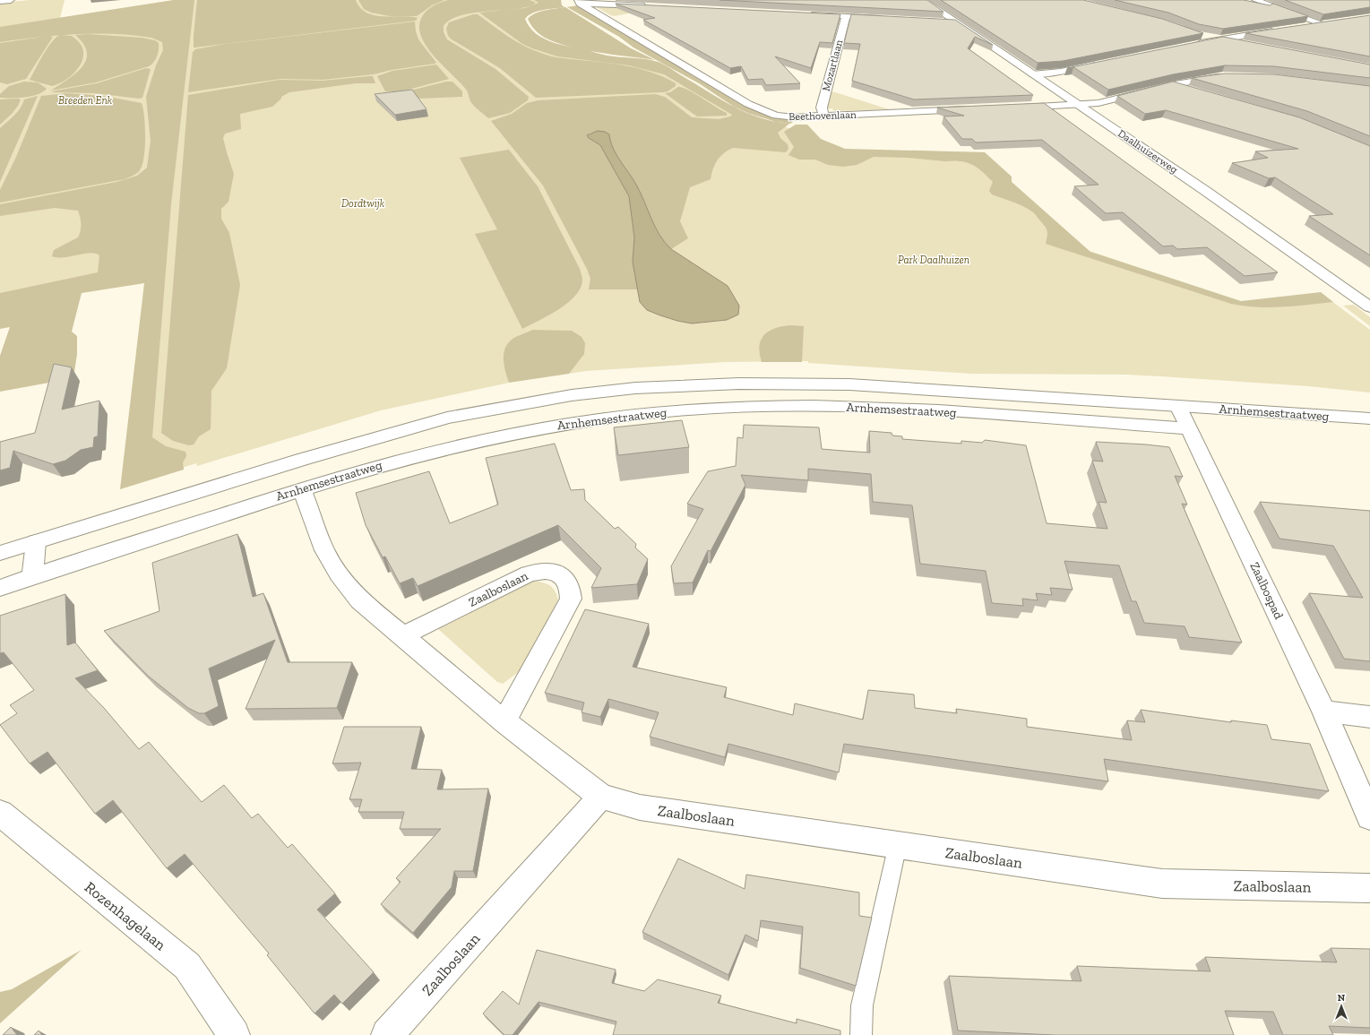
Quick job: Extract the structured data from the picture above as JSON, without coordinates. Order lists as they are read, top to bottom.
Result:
{
  "streets": {
    "street": [
      "Mozartlaan",
      "Beethovenlaan",
      "Daalhuizerweg",
      "Arnhemsestraatweg",
      "Zaalboslaan",
      "Zaalbospad",
      "Rozenhagelaan"
    ]
  },
  "crossings": [
    ["Mozartlaan", "Beethovenlaan"],
    ["Arnhemsestraatweg", "Zaalboslaan"],
    ["Arnhemsestraatweg", "Zaalbospad"]
  ],
  "parks": ["Breeden Enk", "Dordtwijk", "Park Daalhuizen"],
  "north": "top"
}
